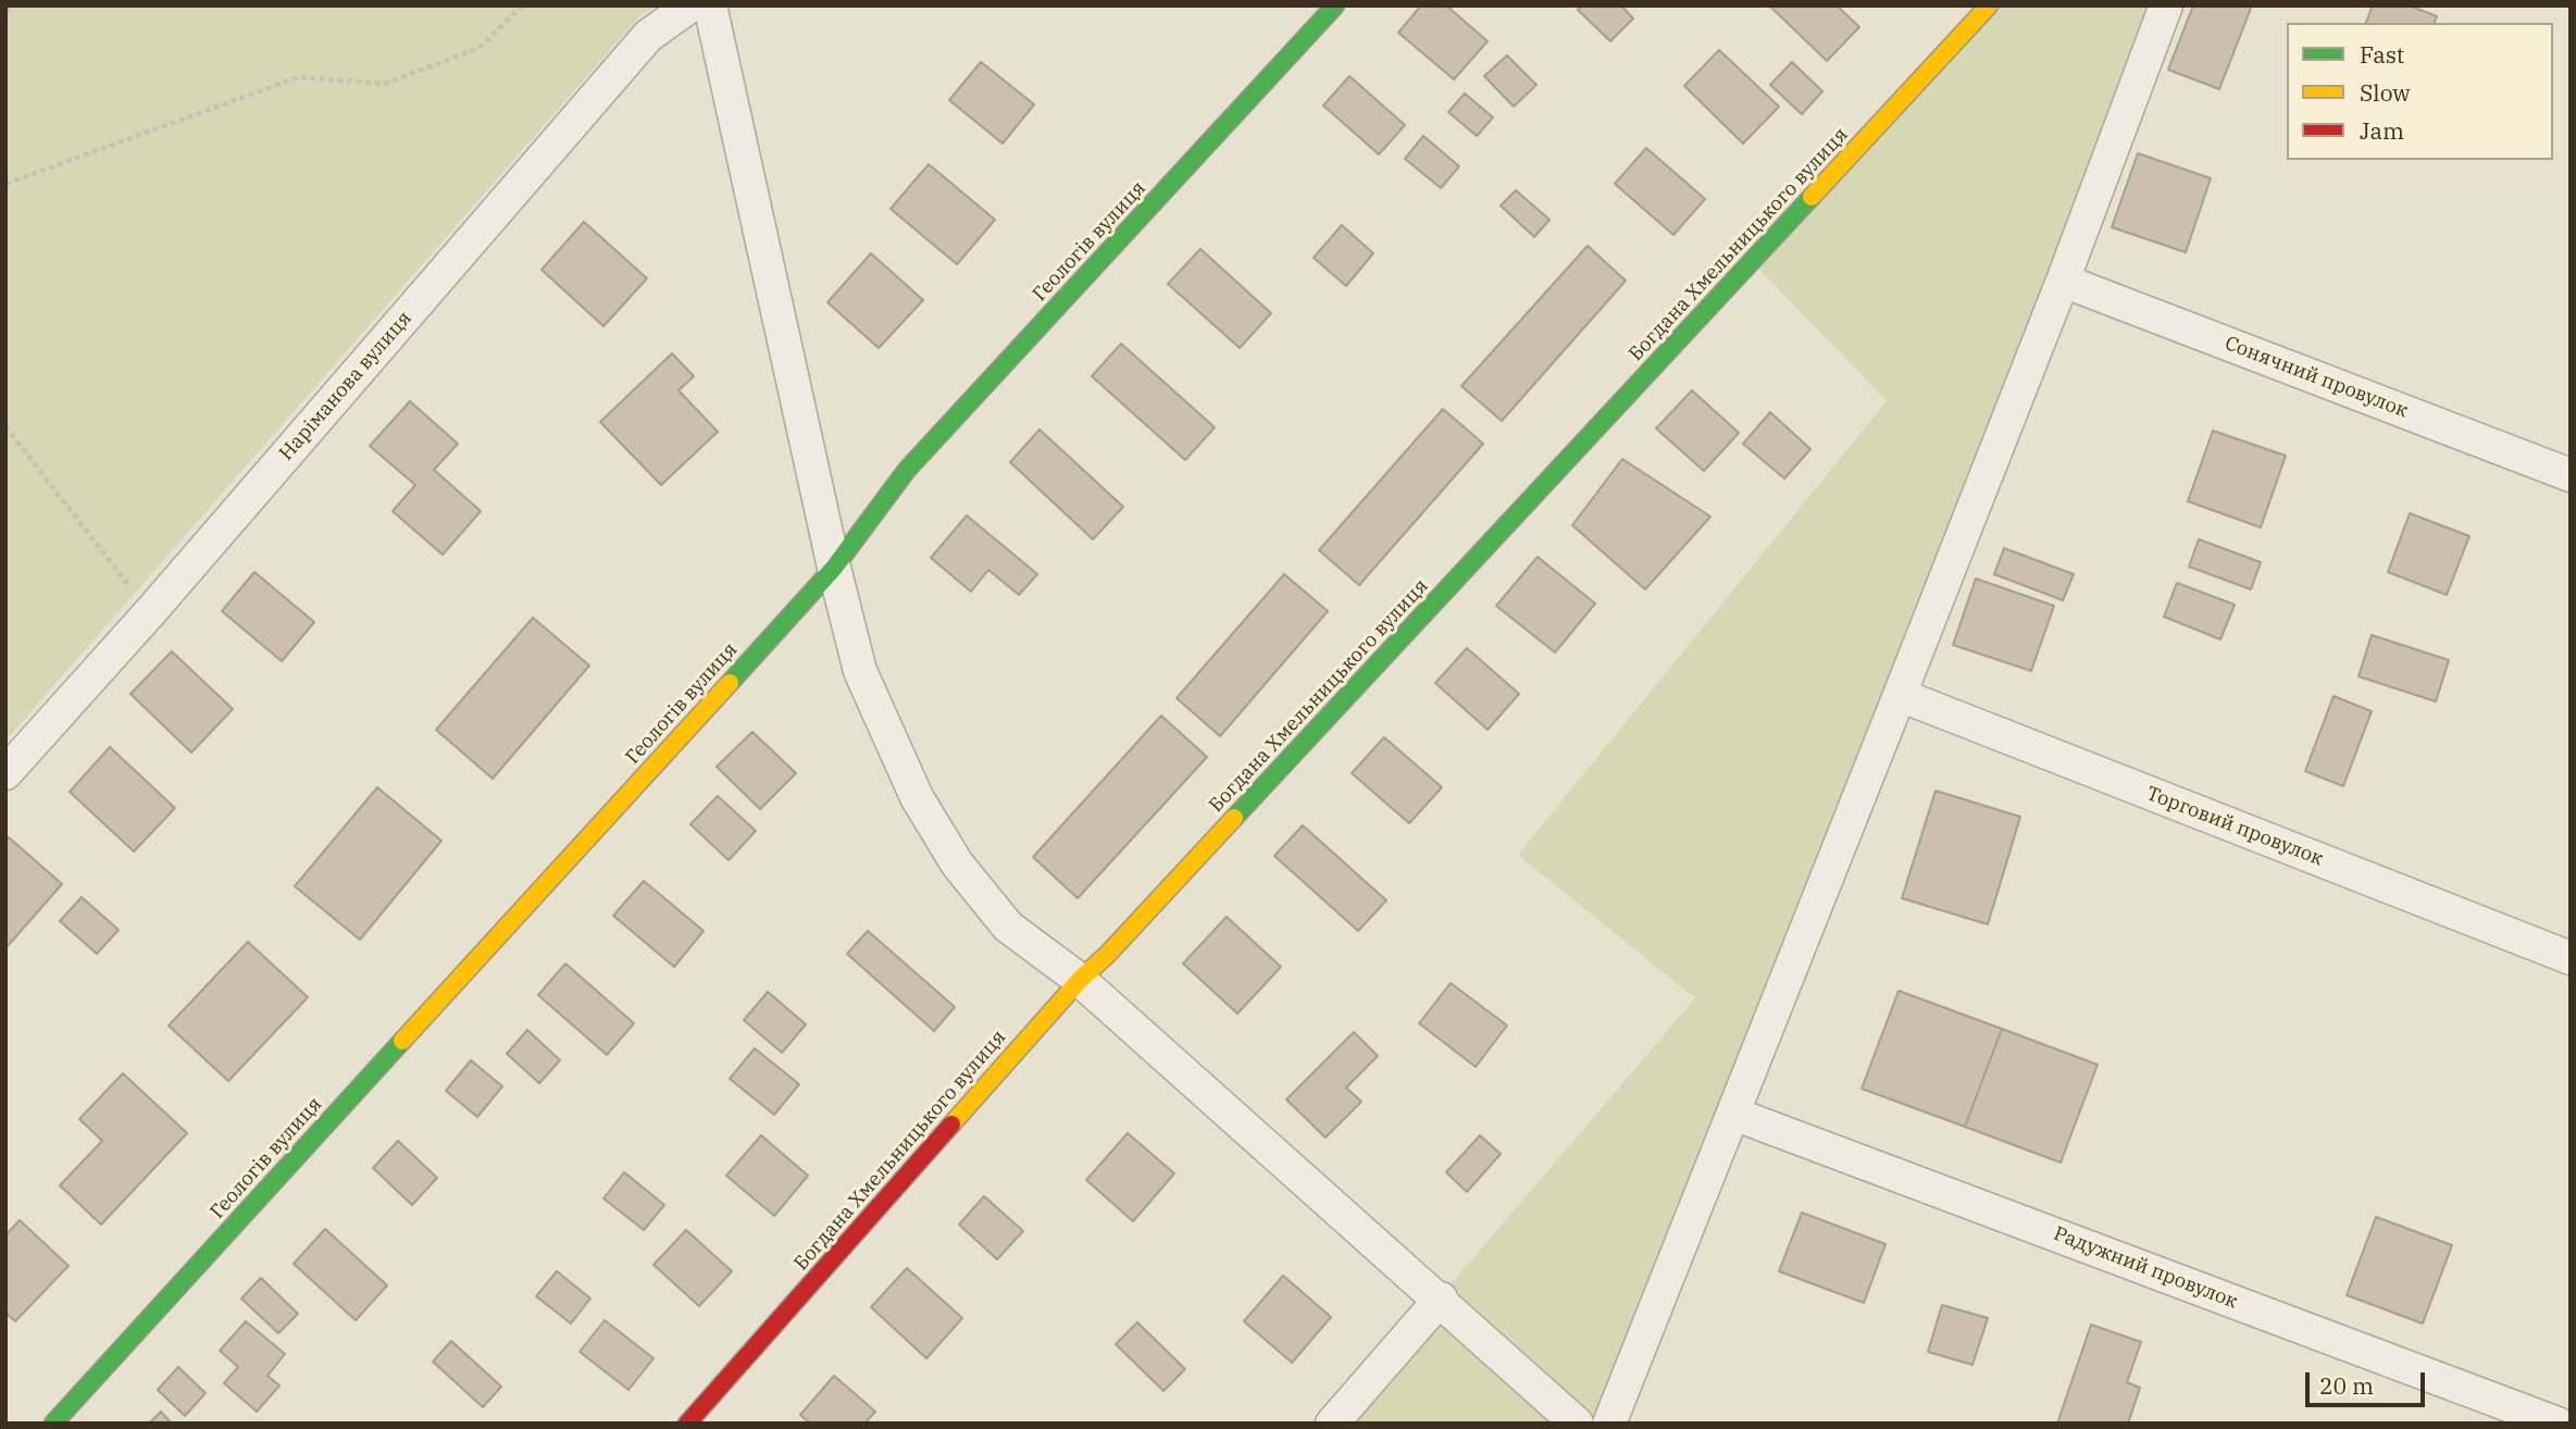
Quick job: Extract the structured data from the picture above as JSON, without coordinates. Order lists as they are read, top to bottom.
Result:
{
  "streets": {
    "street": [
      "Геологів вулиця",
      "Богдана Хмельницького вулиця",
      "Сонячний провулок",
      "Наріманова вулиця",
      "Торговий провулок",
      "Радужний провулок"
    ]
  },
  "legend": ["Fast", "Slow", "Jam"],
  "scale_bar": "20 m"
}
